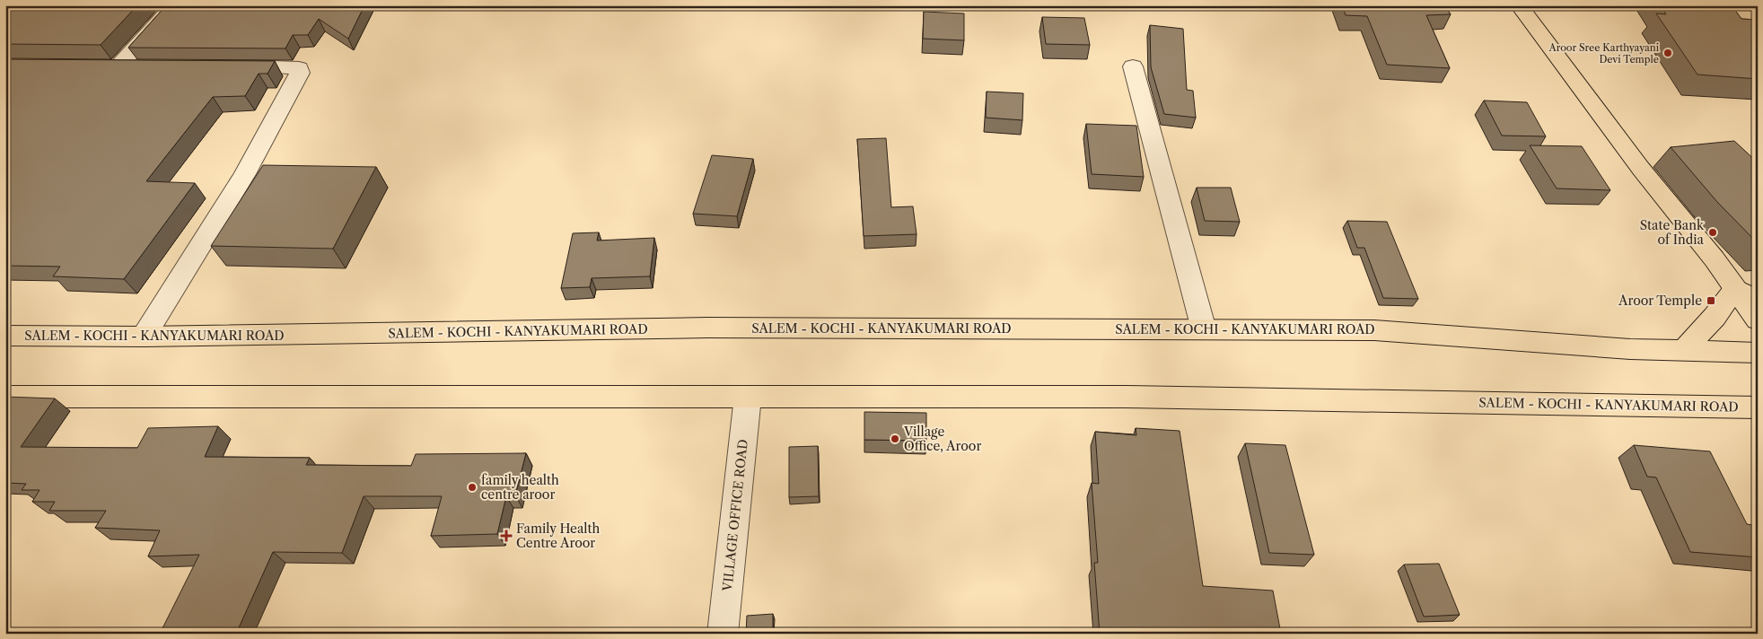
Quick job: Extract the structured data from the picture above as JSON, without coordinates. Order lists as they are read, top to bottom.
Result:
{
  "streets": {
    "main road": ["SALEM - KOCHI - KANYAKUMARI ROAD"],
    "street": ["VILLAGE OFFICE ROAD"]
  },
  "crossings": [
    ["SALEM - KOCHI - KANYAKUMARI ROAD", "VILLAGE OFFICE ROAD"]
  ],
  "places": {
    "other": [
      "Aroor Sree Karthyayani Devi Temple",
      "State Bank of India",
      "Village Office, Aroor",
      "family health centre aroor"
    ],
    "transit": ["Aroor Temple"],
    "health": ["Family Health Centre Aroor"]
  }
}
